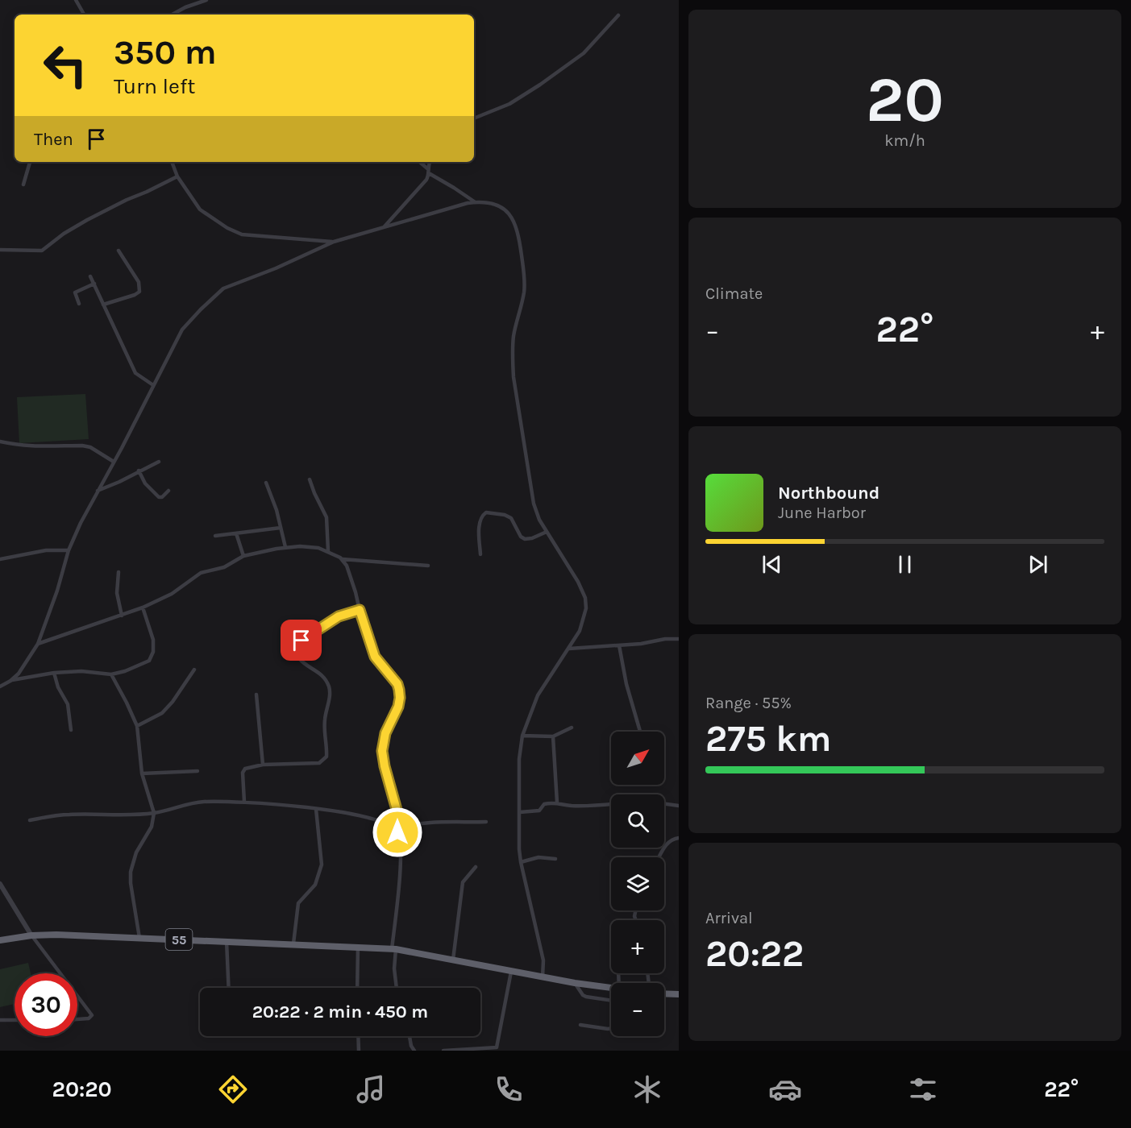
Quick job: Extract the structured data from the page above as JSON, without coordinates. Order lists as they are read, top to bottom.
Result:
{
  "streets": {
    "highway": ["55"]
  },
  "north": "top right",
  "page": {
    "tile": [
      ["20", "km/h"],
      "Climate",
      ["Range · 55%", "275 km"],
      ["Arrival", "20:22"]
    ],
    "turn": ["350 m", "Turn left"],
    "then": "Then",
    "heat": ["−", "22°", "+"],
    "song": ["Northbound", "June Harbor"],
    "map_buttons": ["+", "−"],
    "limit": "30",
    "trip": "20:22 · 2 min · 450 m",
    "tabs": ["20:20", "22°"]
  }
}
